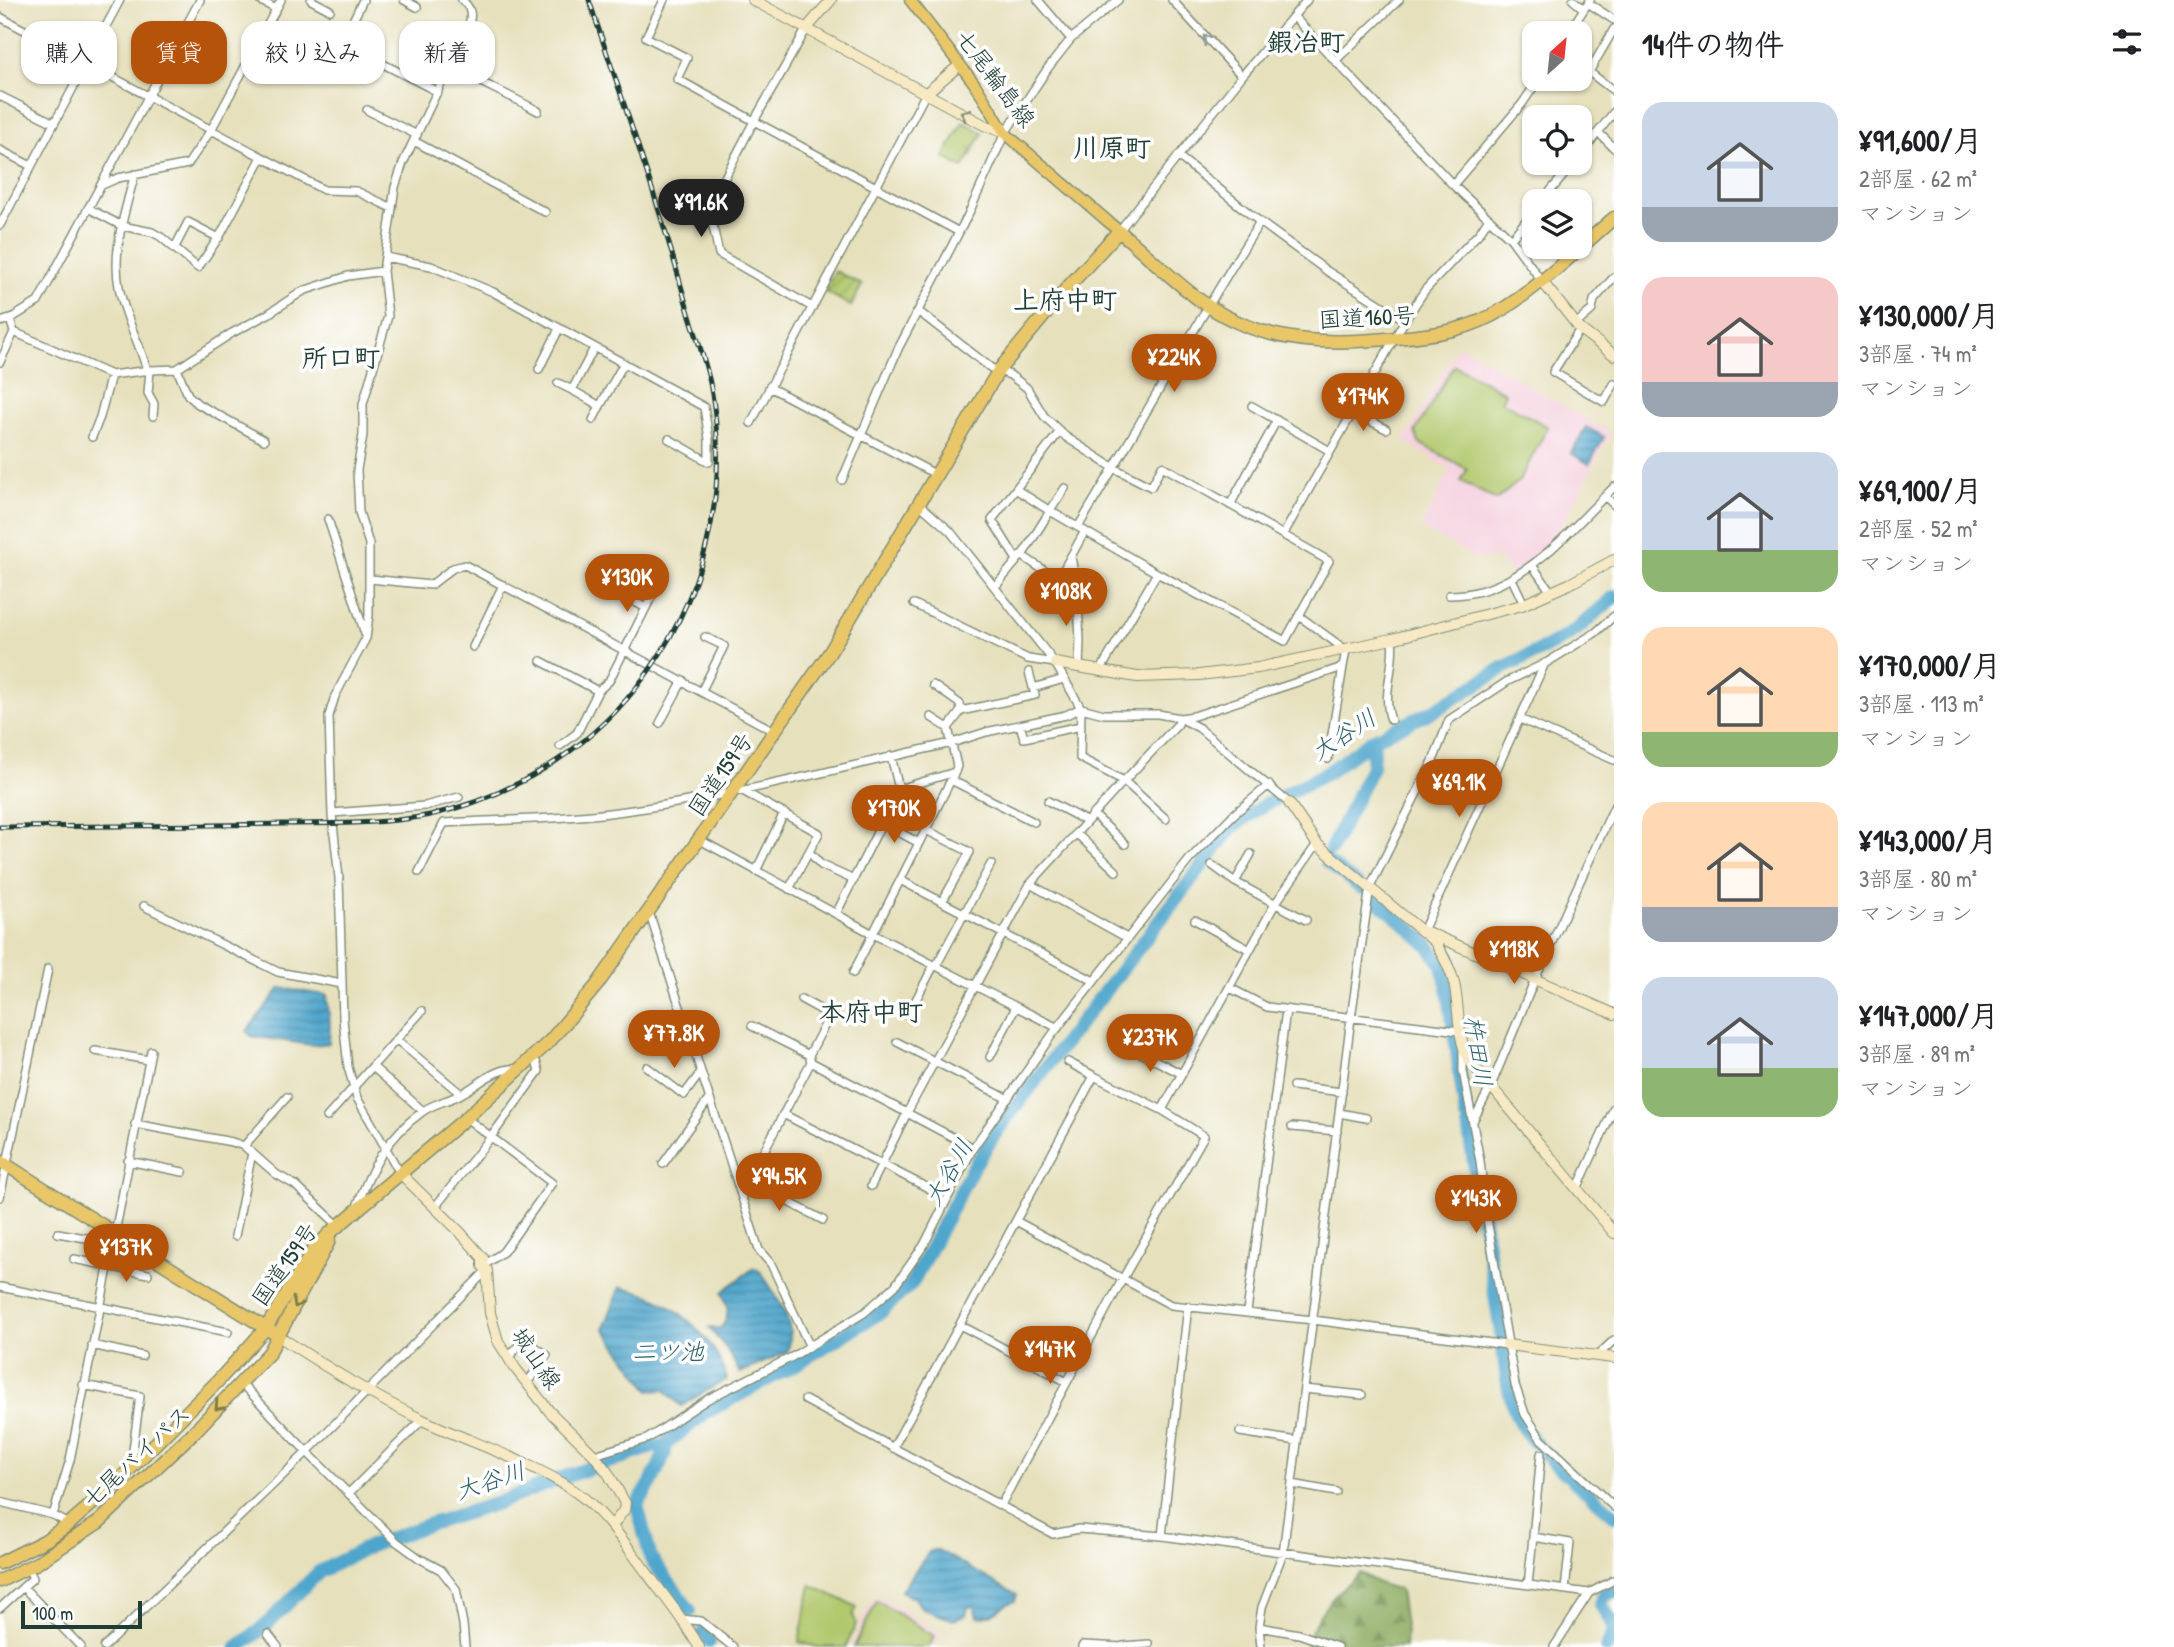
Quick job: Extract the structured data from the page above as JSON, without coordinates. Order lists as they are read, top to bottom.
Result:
{
  "streets": {
    "highway": ["国道160号", "国道159号", "七尾バイパス"],
    "main road": ["七尾輪島線"],
    "street": ["城山線"]
  },
  "crossings": [
    ["七尾輪島線", "国道160号"],
    ["七尾輪島線", "国道159号"],
    ["国道160号", "国道159号"],
    ["国道159号", "城山線"],
    ["国道159号", "七尾バイパス"]
  ],
  "districts": [
    "鍜冶町",
    "川原町",
    "上府中町",
    "所口町",
    "本府中町"
  ],
  "water": ["大谷川", "杵田川", "二ツ池"],
  "scale_bar": "100 m",
  "north": "top right",
  "page": {
    "heading": "14件の物件",
    "chip": [
      "購入",
      "賃貸",
      "絞り込み",
      "新着"
    ],
    "list": [
      {
        "name": "¥91,600/月",
        "note": "2部屋 · 62 m² · マンション"
      },
      {
        "name": "¥130,000/月",
        "note": "3部屋 · 74 m² · マンション"
      },
      {
        "name": "¥69,100/月",
        "note": "2部屋 · 52 m² · マンション"
      },
      {
        "name": "¥170,000/月",
        "note": "3部屋 · 113 m² · マンション"
      },
      {
        "name": "¥143,000/月",
        "note": "3部屋 · 80 m² · マンション"
      },
      {
        "name": "¥147,000/月",
        "note": "3部屋 · 89 m² · マンション"
      }
    ],
    "price": [
      "¥91.6K",
      "¥224K",
      "¥174K",
      "¥130K",
      "¥108K",
      "¥69.1K",
      "¥170K",
      "¥118K",
      "¥77.8K",
      "¥237K",
      "¥94.5K",
      "¥143K",
      "¥137K",
      "¥147K"
    ],
    "scale": "100 m"
  }
}
